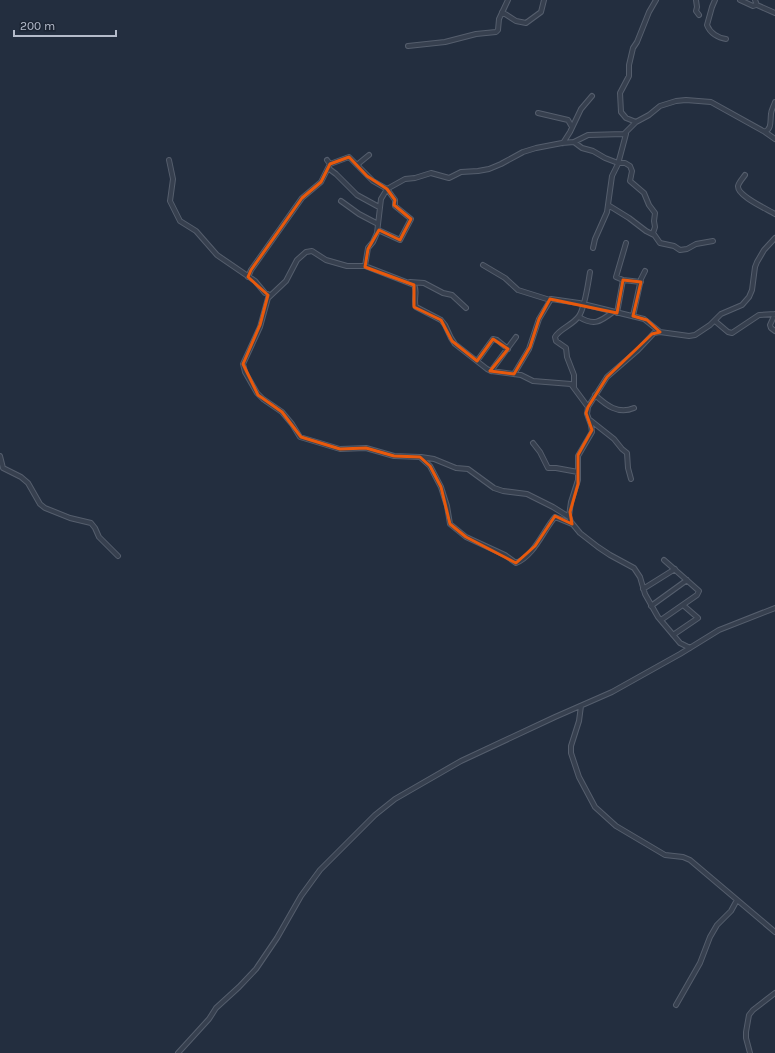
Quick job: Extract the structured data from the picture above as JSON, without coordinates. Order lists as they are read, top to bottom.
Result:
{
  "scale_bar": "200 m"
}
